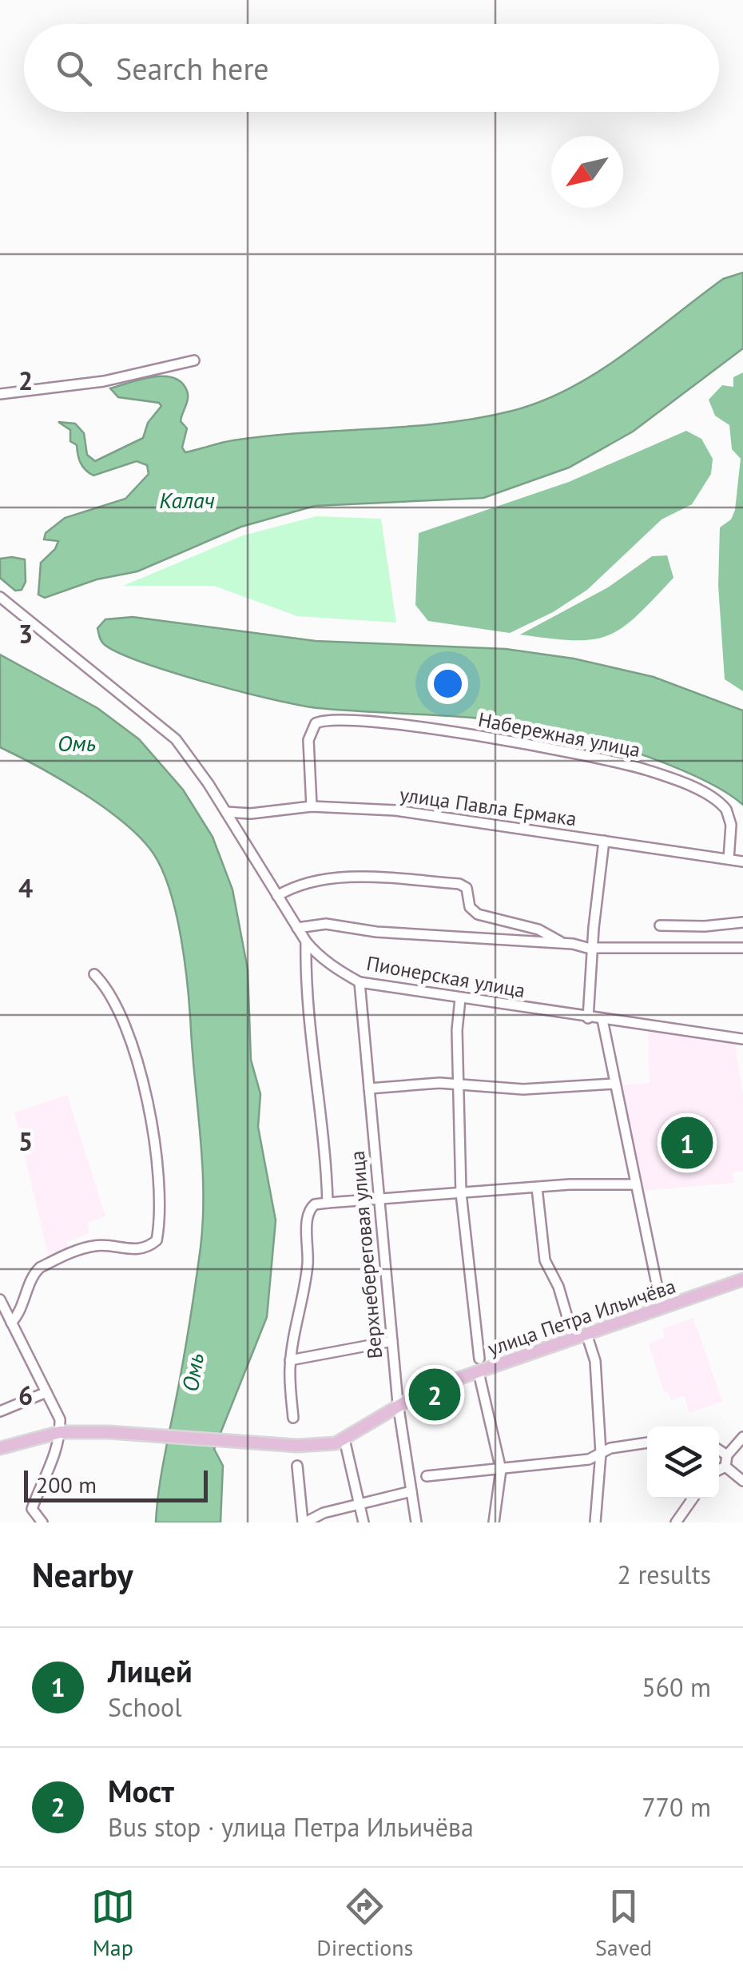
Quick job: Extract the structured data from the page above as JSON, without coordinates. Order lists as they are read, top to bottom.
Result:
{
  "streets": {
    "main road": ["улица Петра Ильичёва"],
    "street": [
      "Набережная улица",
      "улица Павла Ермака",
      "Пионерская улица",
      "Верхнебереговая улица"
    ]
  },
  "crossings": [
    ["Набережная улица", "улица Павла Ермака"],
    ["улица Павла Ермака", "Пионерская улица"],
    ["Пионерская улица", "Верхнебереговая улица"],
    ["Верхнебереговая улица", "улица Петра Ильичёва"]
  ],
  "water": ["Калач", "Омь"],
  "scale_bar": "200 m",
  "north": "bottom left",
  "page": {
    "search": "Search here",
    "pins": ["1", "2"],
    "scale": "200 m",
    "heading": ["Nearby", "2 results"],
    "list": [
      {
        "mark": "1",
        "name": "Лицей",
        "note": "School",
        "value": "560 m"
      },
      {
        "mark": "2",
        "name": "Мост",
        "note": "Bus stop · улица Петра Ильичёва",
        "value": "770 m"
      }
    ],
    "nav": ["Map", "Directions", "Saved"]
  },
  "grid": {
    "rows": [
      "2",
      "3",
      "4",
      "5",
      "6"
    ]
  }
}
